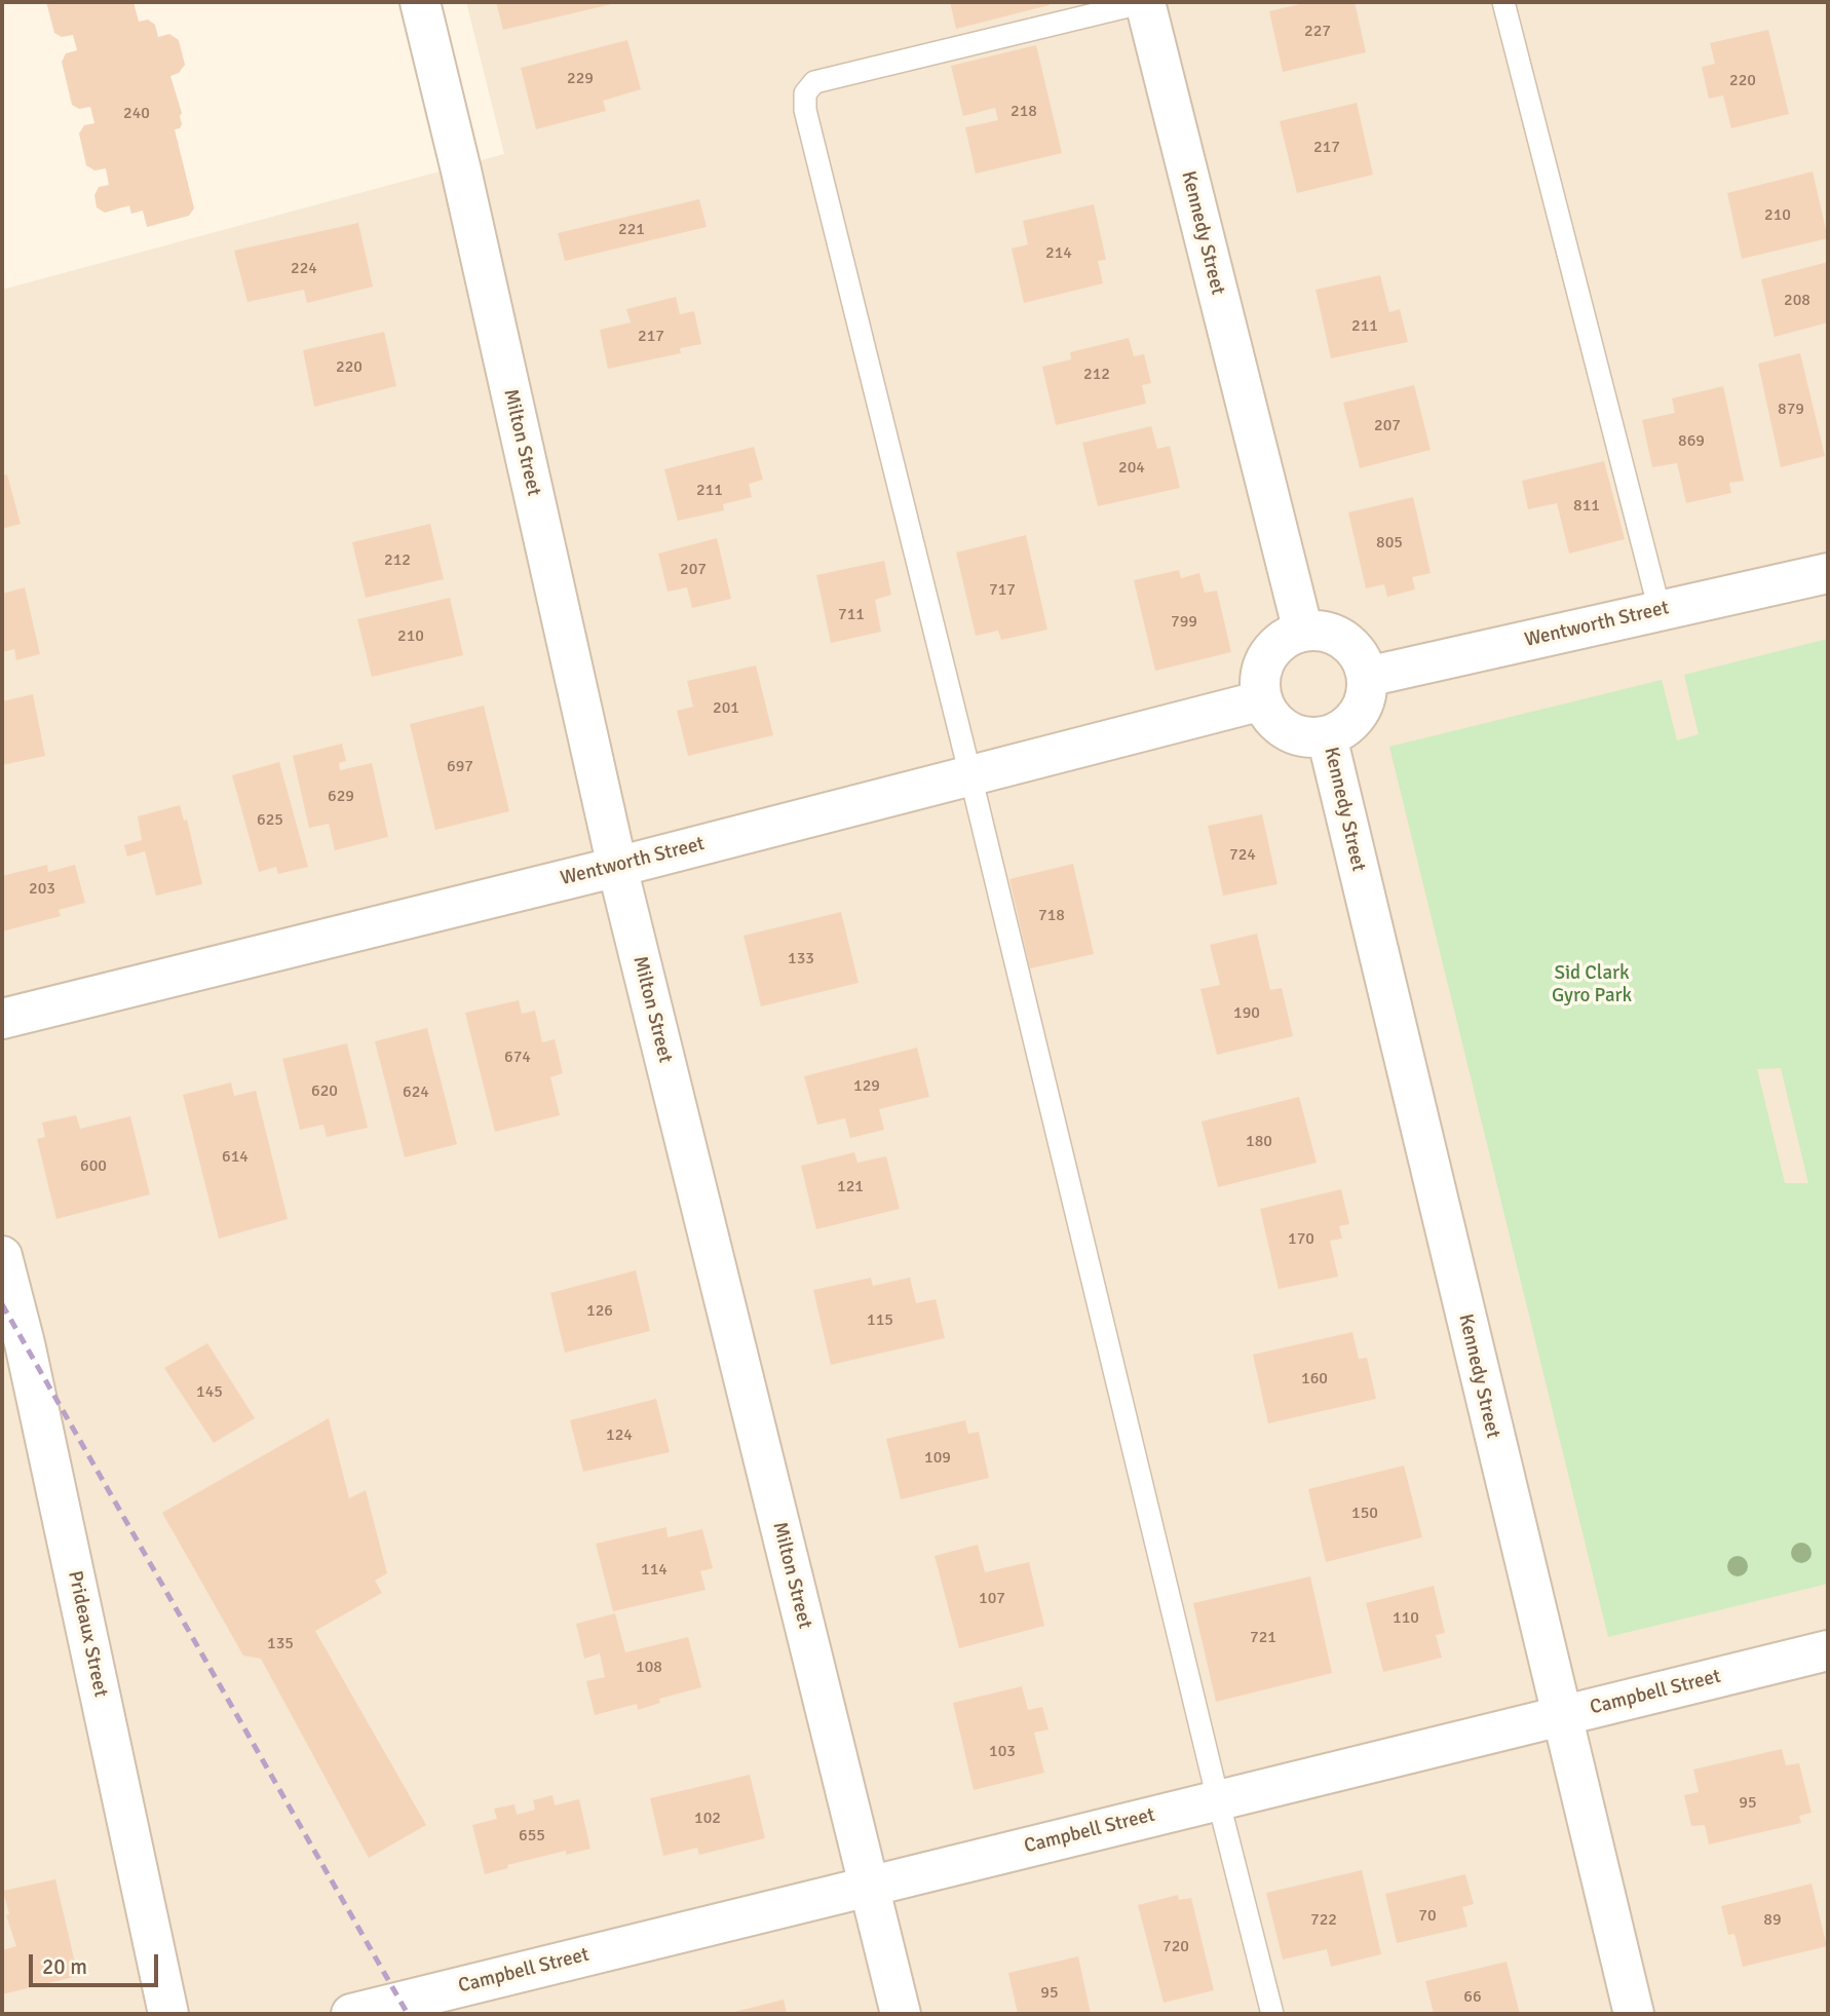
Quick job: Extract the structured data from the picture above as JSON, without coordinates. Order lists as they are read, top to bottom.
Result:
{
  "streets": {
    "street": [
      "Kennedy Street",
      "Milton Street",
      "Wentworth Street",
      "Prideaux Street",
      "Campbell Street"
    ]
  },
  "crossings": [
    ["Kennedy Street", "Wentworth Street"],
    ["Kennedy Street", "Campbell Street"],
    ["Milton Street", "Wentworth Street"],
    ["Milton Street", "Campbell Street"]
  ],
  "parks": ["Sid Clark Gyro Park"],
  "house_numbers": [
    "227",
    "229",
    "220",
    "218",
    "240",
    "217",
    "210",
    "221",
    "214",
    "224",
    "208",
    "211",
    "217",
    "220",
    "212",
    "879",
    "207",
    "869",
    "204",
    "211",
    "811",
    "805",
    "212",
    "207",
    "717",
    "711",
    "799",
    "210",
    "201",
    "697",
    "629",
    "625",
    "724",
    "203",
    "718",
    "133",
    "190",
    "674",
    "129",
    "620",
    "624",
    "180",
    "614",
    "600",
    "121",
    "170",
    "126",
    "115",
    "160",
    "145",
    "124",
    "109",
    "150",
    "114",
    "107",
    "110",
    "721",
    "135",
    "108",
    "103",
    "95",
    "102",
    "655",
    "70",
    "722",
    "89",
    "720",
    "95",
    "66"
  ],
  "scale_bar": "20 m"
}
